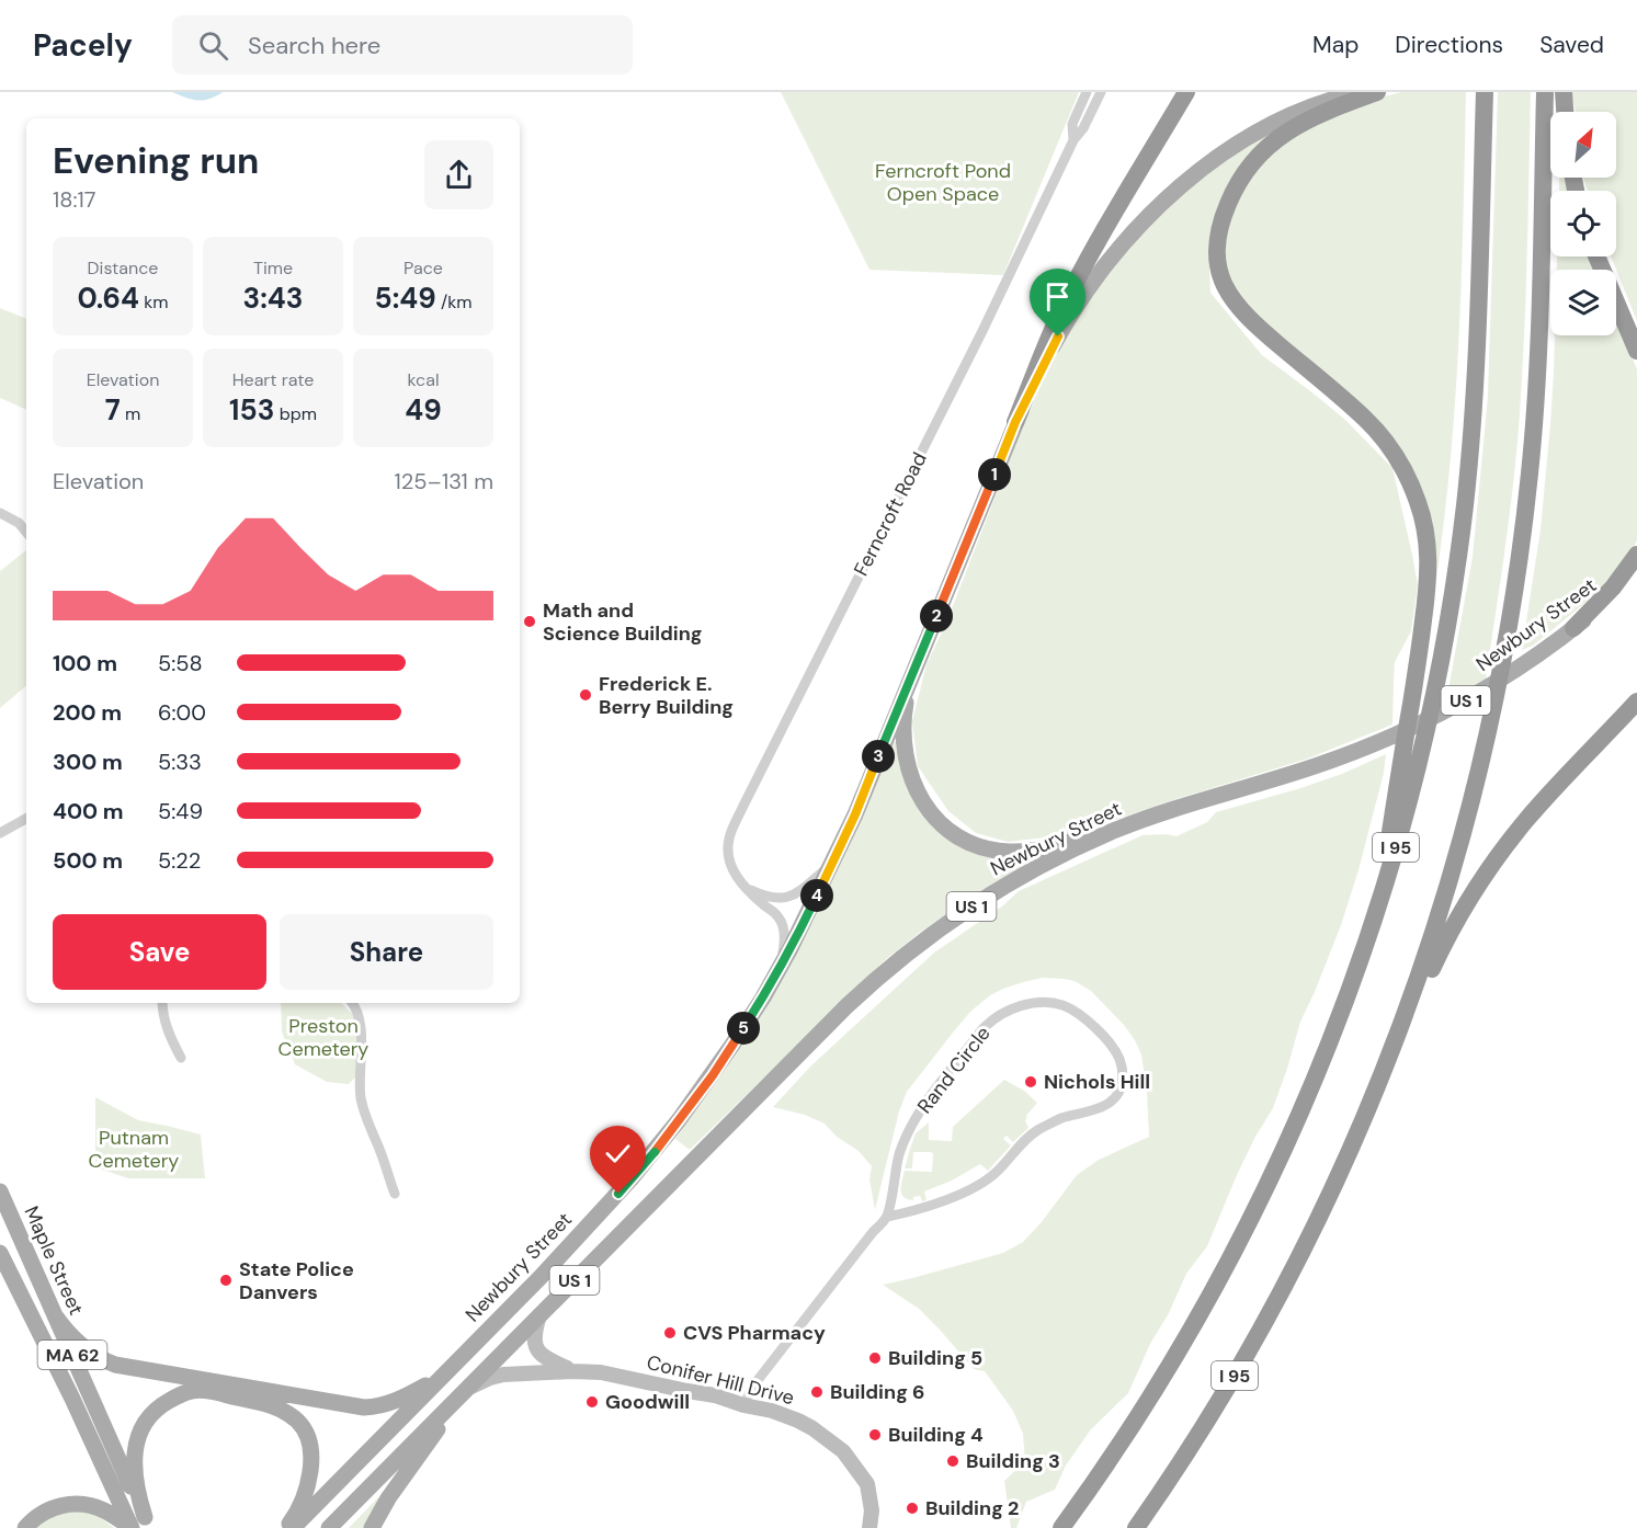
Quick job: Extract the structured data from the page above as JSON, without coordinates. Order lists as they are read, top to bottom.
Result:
{
  "streets": {
    "highway": ["I 95"],
    "main road": [
      "Newbury Street",
      "US 1",
      "Maple Street",
      "MA 62"
    ],
    "street": ["Ferncroft Road", "Rand Circle", "Conifer Hill Drive"]
  },
  "crossings": [
    ["Ferncroft Road", "Newbury Street"],
    ["Newbury Street", "Conifer Hill Drive"],
    ["Rand Circle", "Conifer Hill Drive"],
    ["Maple Street", "MA 62"]
  ],
  "parks": ["Ferncroft Pond Open Space", "Preston Cemetery", "Putnam Cemetery"],
  "places": [
    "Math and Science Building",
    "Frederick E. Berry Building",
    "Nichols Hill",
    "State Police Danvers",
    "CVS Pharmacy",
    "Building 5",
    "Building 6",
    "Goodwill",
    "Building 4",
    "Building 3",
    "Building 2"
  ],
  "north": "top right",
  "page": {
    "header": "Pacely",
    "search": "Search here",
    "nav": ["Map", "Directions", "Saved"],
    "heading": ["Evening run", "18:17"],
    "stats": [
      ["Distance", "0.64 km"],
      ["Time", "3:43"],
      ["Pace", "5:49 /km"],
      ["Elevation", "7 m"],
      ["Heart rate", "153 bpm"],
      ["kcal", "49"]
    ],
    "chart": ["Elevation", "125–131 m"],
    "pins": [
      "1",
      "2",
      "3",
      "4",
      "5"
    ],
    "list": [
      {
        "name": "100 m",
        "note": "5:58"
      },
      {
        "name": "200 m",
        "note": "6:00"
      },
      {
        "name": "300 m",
        "note": "5:33"
      },
      {
        "name": "400 m",
        "note": "5:49"
      },
      {
        "name": "500 m",
        "note": "5:22"
      }
    ],
    "buttons": ["Save", "Share"]
  }
}
